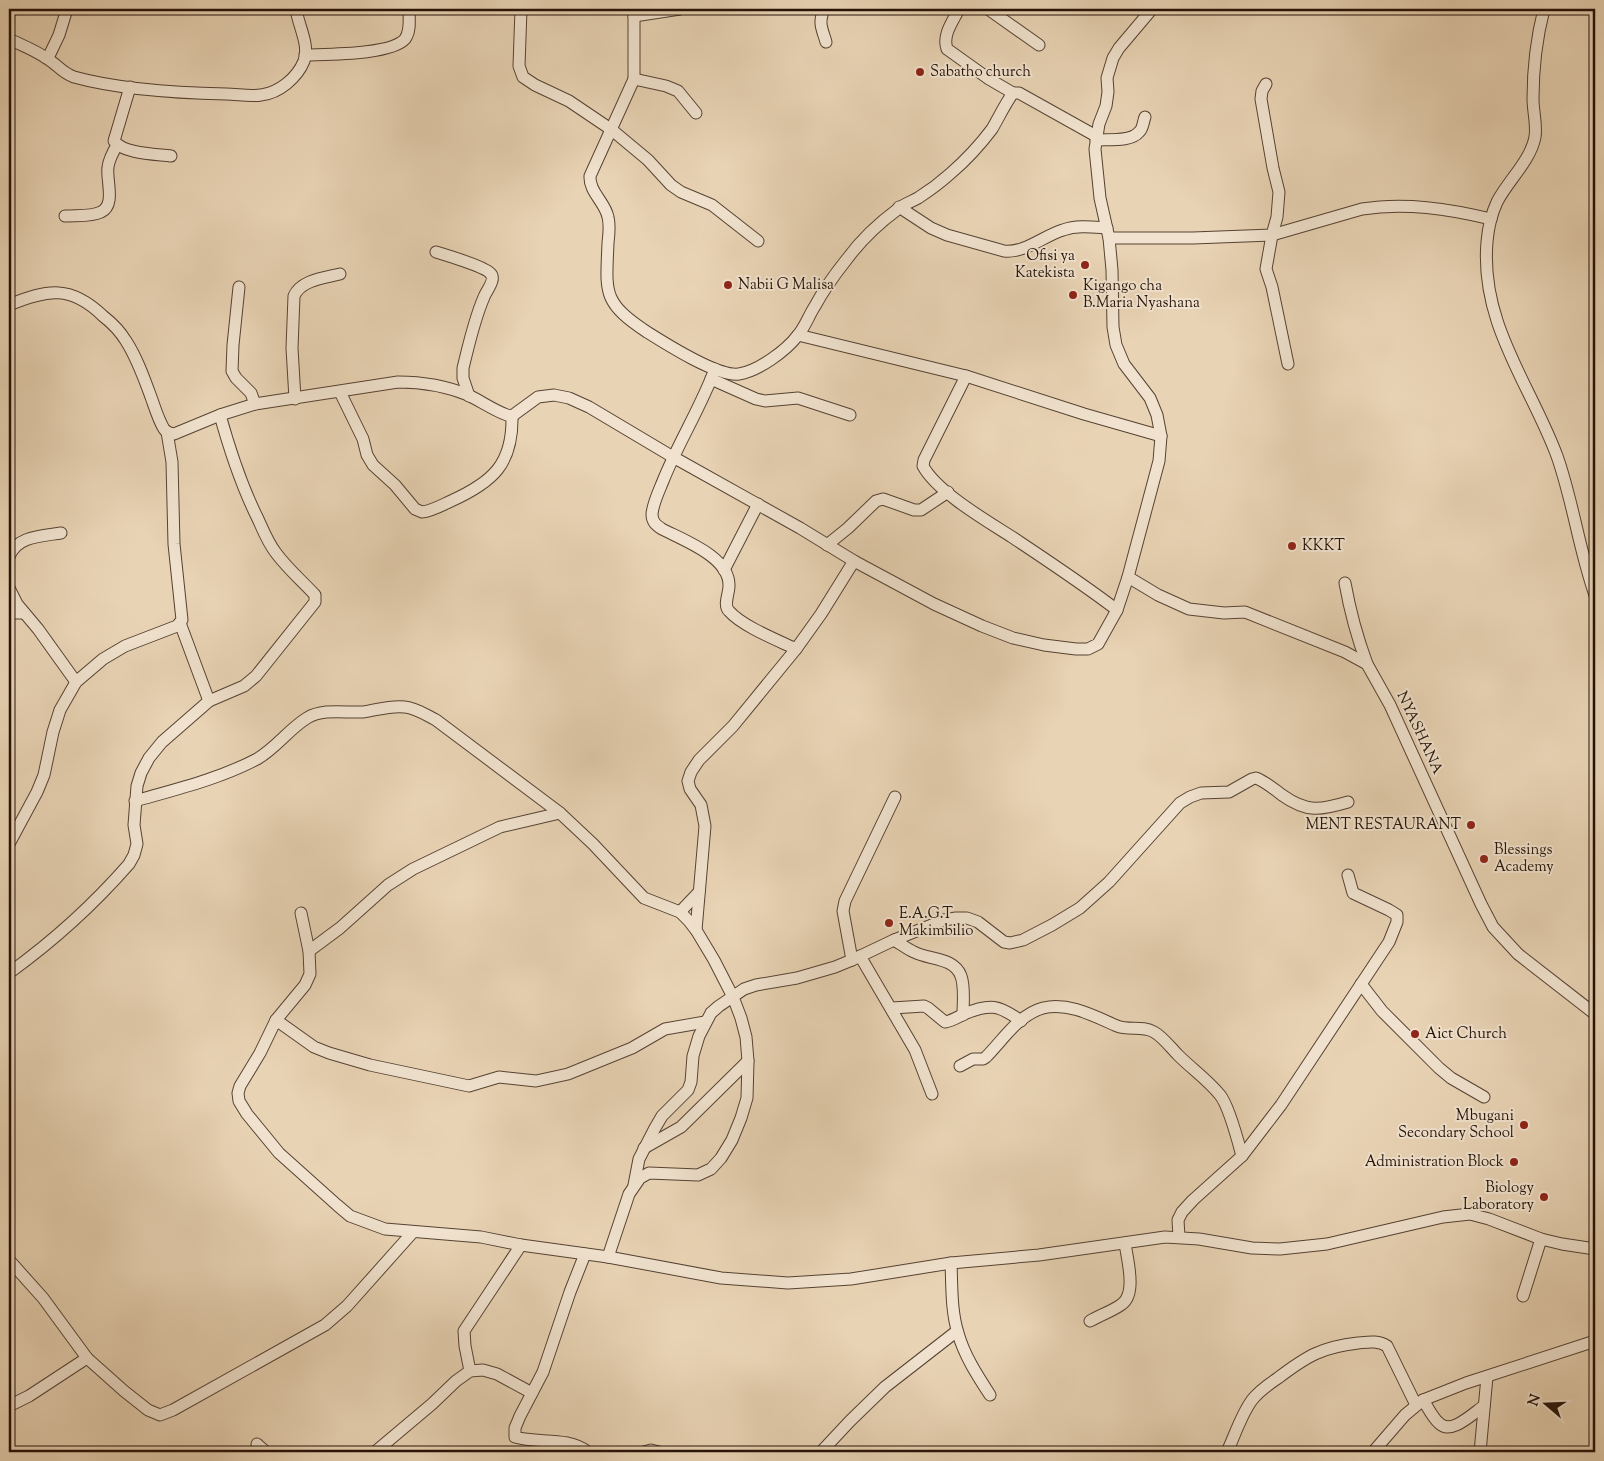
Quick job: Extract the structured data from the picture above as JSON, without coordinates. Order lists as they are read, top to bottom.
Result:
{
  "streets": {
    "street": ["NYASHANA"]
  },
  "places": [
    "Sabatho church",
    "Ofisi ya Katekista",
    "Nabii G Malisa",
    "Kigango cha B.Maria Nyashana",
    "KKKT",
    "MENT RESTAURANT",
    "Blessings Academy",
    "E.A.G.T Makimbilio",
    "Aict Church",
    "Mbugani Secondary School",
    "Administration Block",
    "Biology Laboratory"
  ],
  "north": "left"
}
